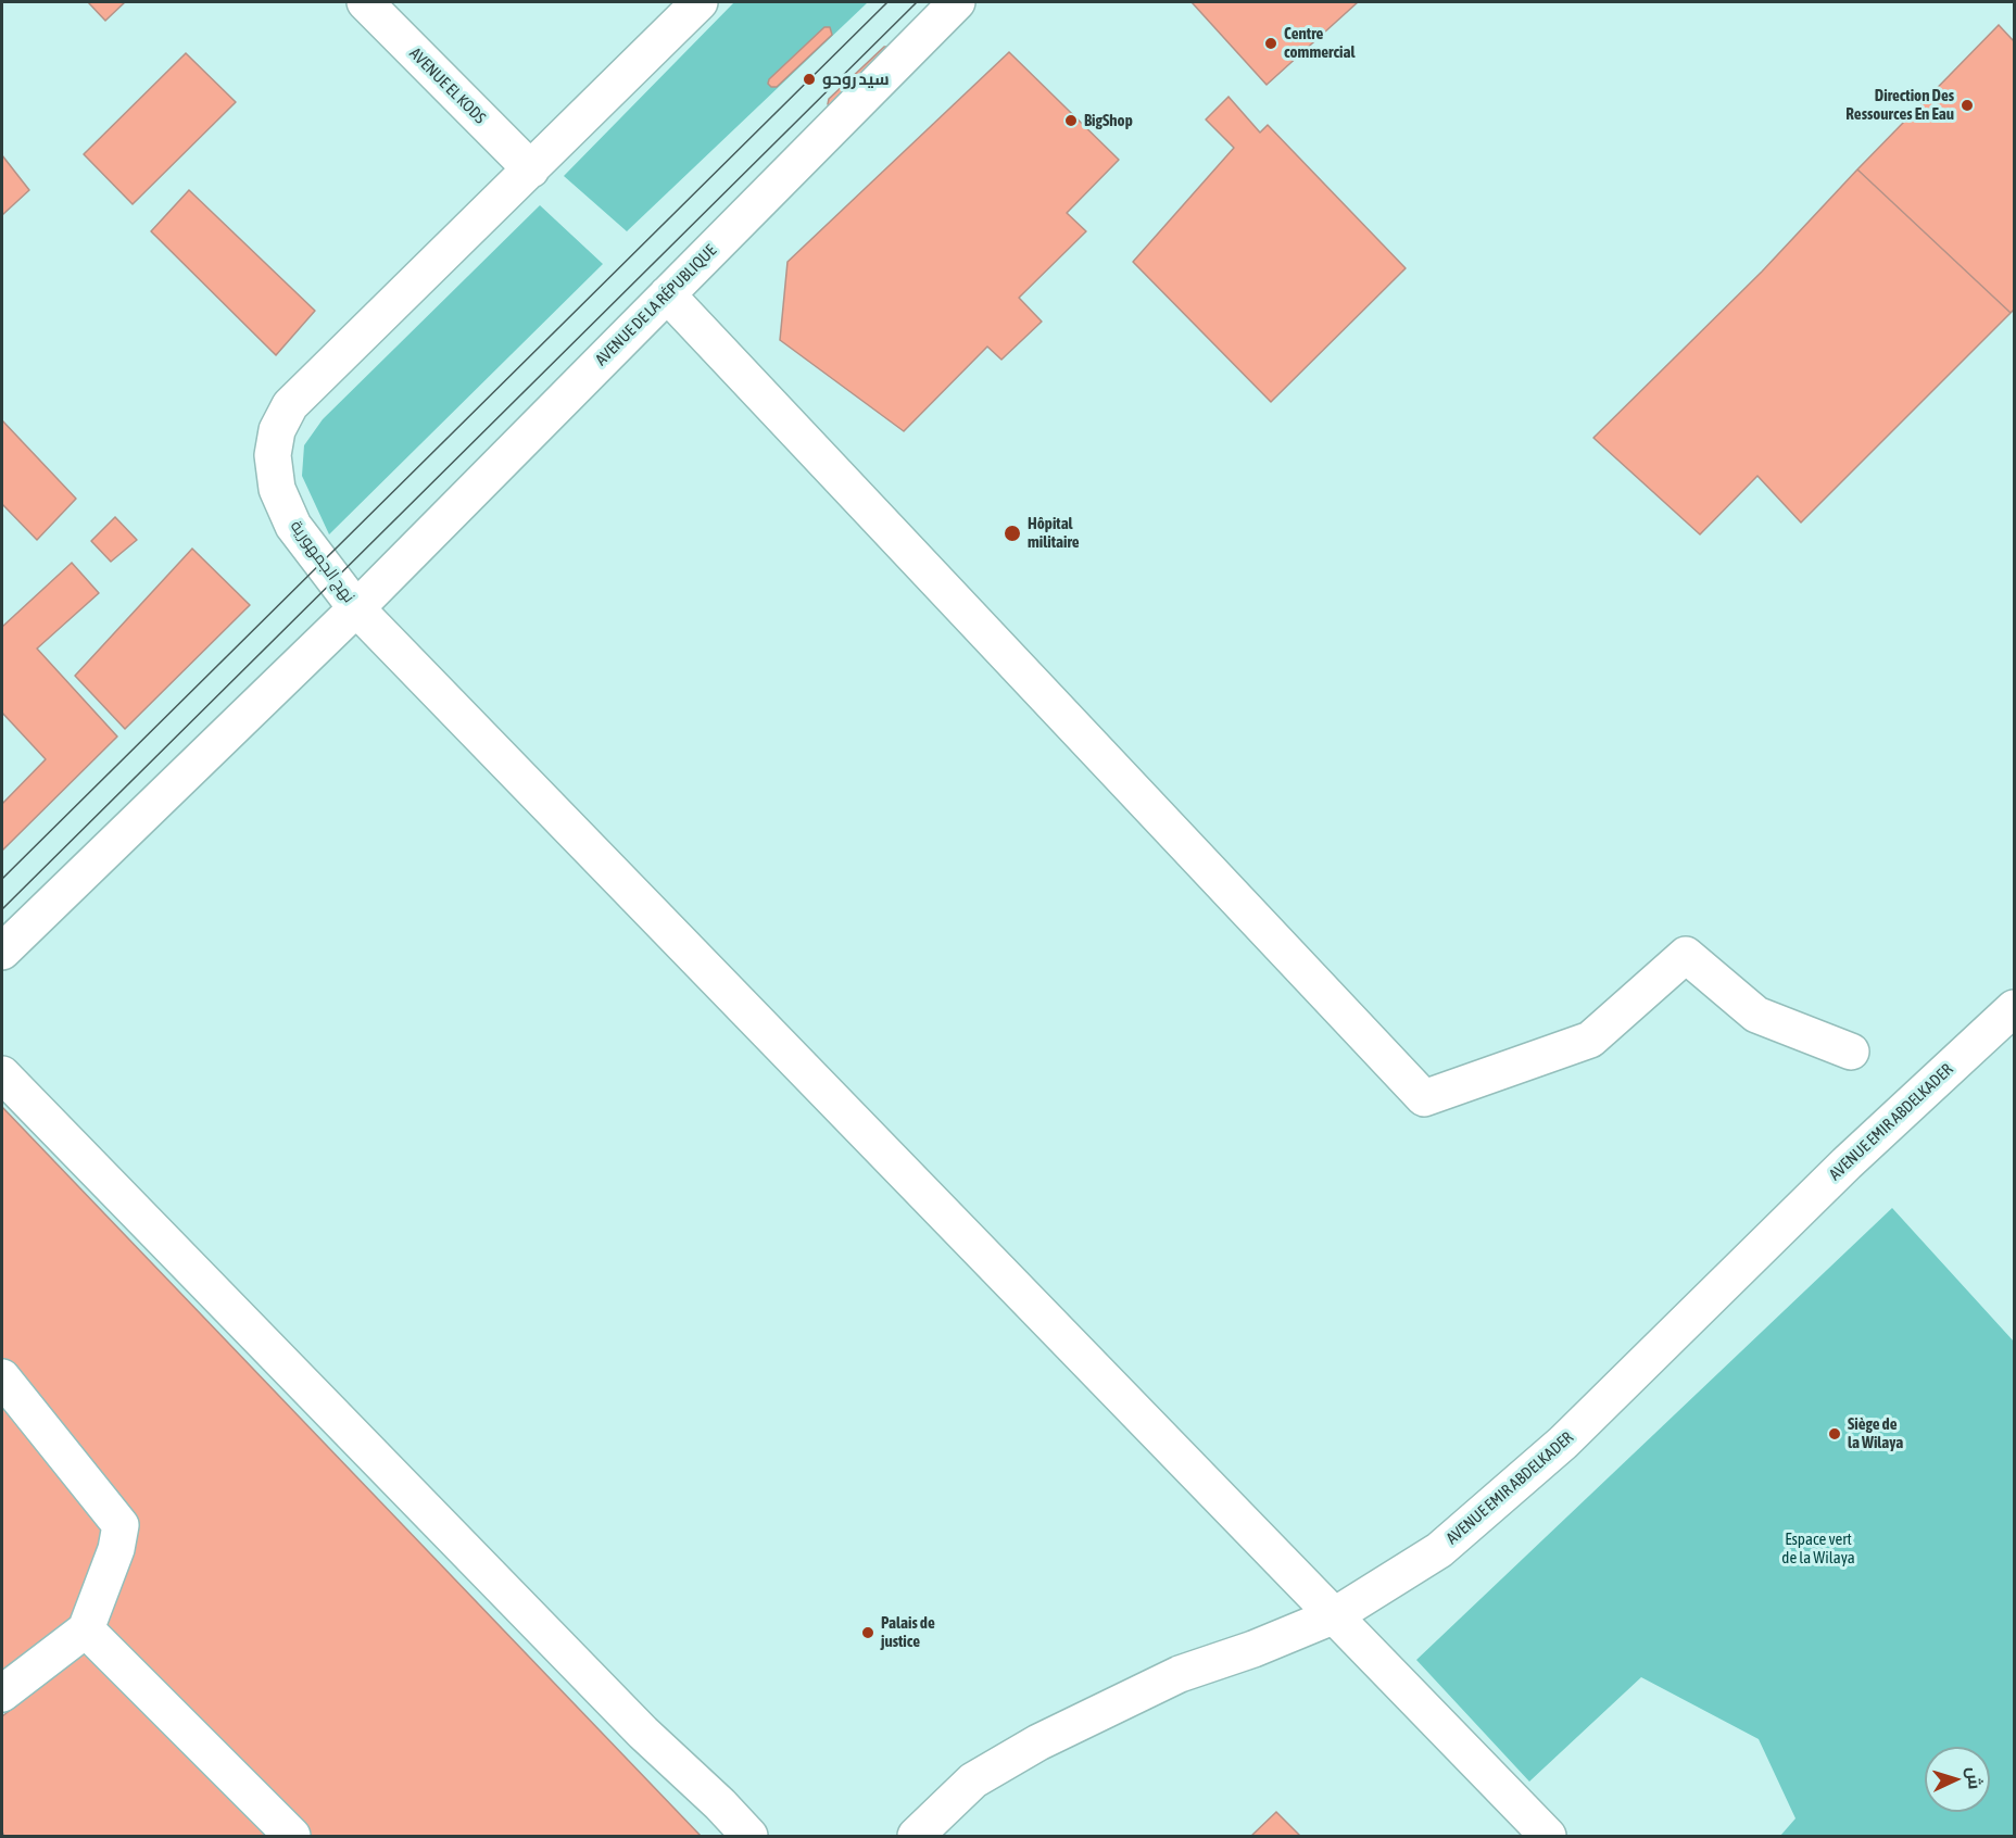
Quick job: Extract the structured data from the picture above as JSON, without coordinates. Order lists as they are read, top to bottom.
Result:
{
  "streets": {
    "street": [
      "AVENUE EL KODS",
      "AVENUE DE LA RÉPUBLIQUE",
      "نهج الجمهورية",
      "AVENUE EMIR ABDELKADER"
    ]
  },
  "crossings": [
    ["AVENUE EL KODS", "نهج الجمهورية"],
    ["AVENUE DE LA RÉPUBLIQUE", "نهج الجمهورية"]
  ],
  "parks": ["Espace vert de la Wilaya"],
  "places": [
    "Centre commercial",
    "سيد روحو",
    "Direction Des Ressources En Eau",
    "BigShop",
    "Hôpital militaire",
    "Siège de la Wilaya",
    "Palais de justice"
  ],
  "north": "right"
}
